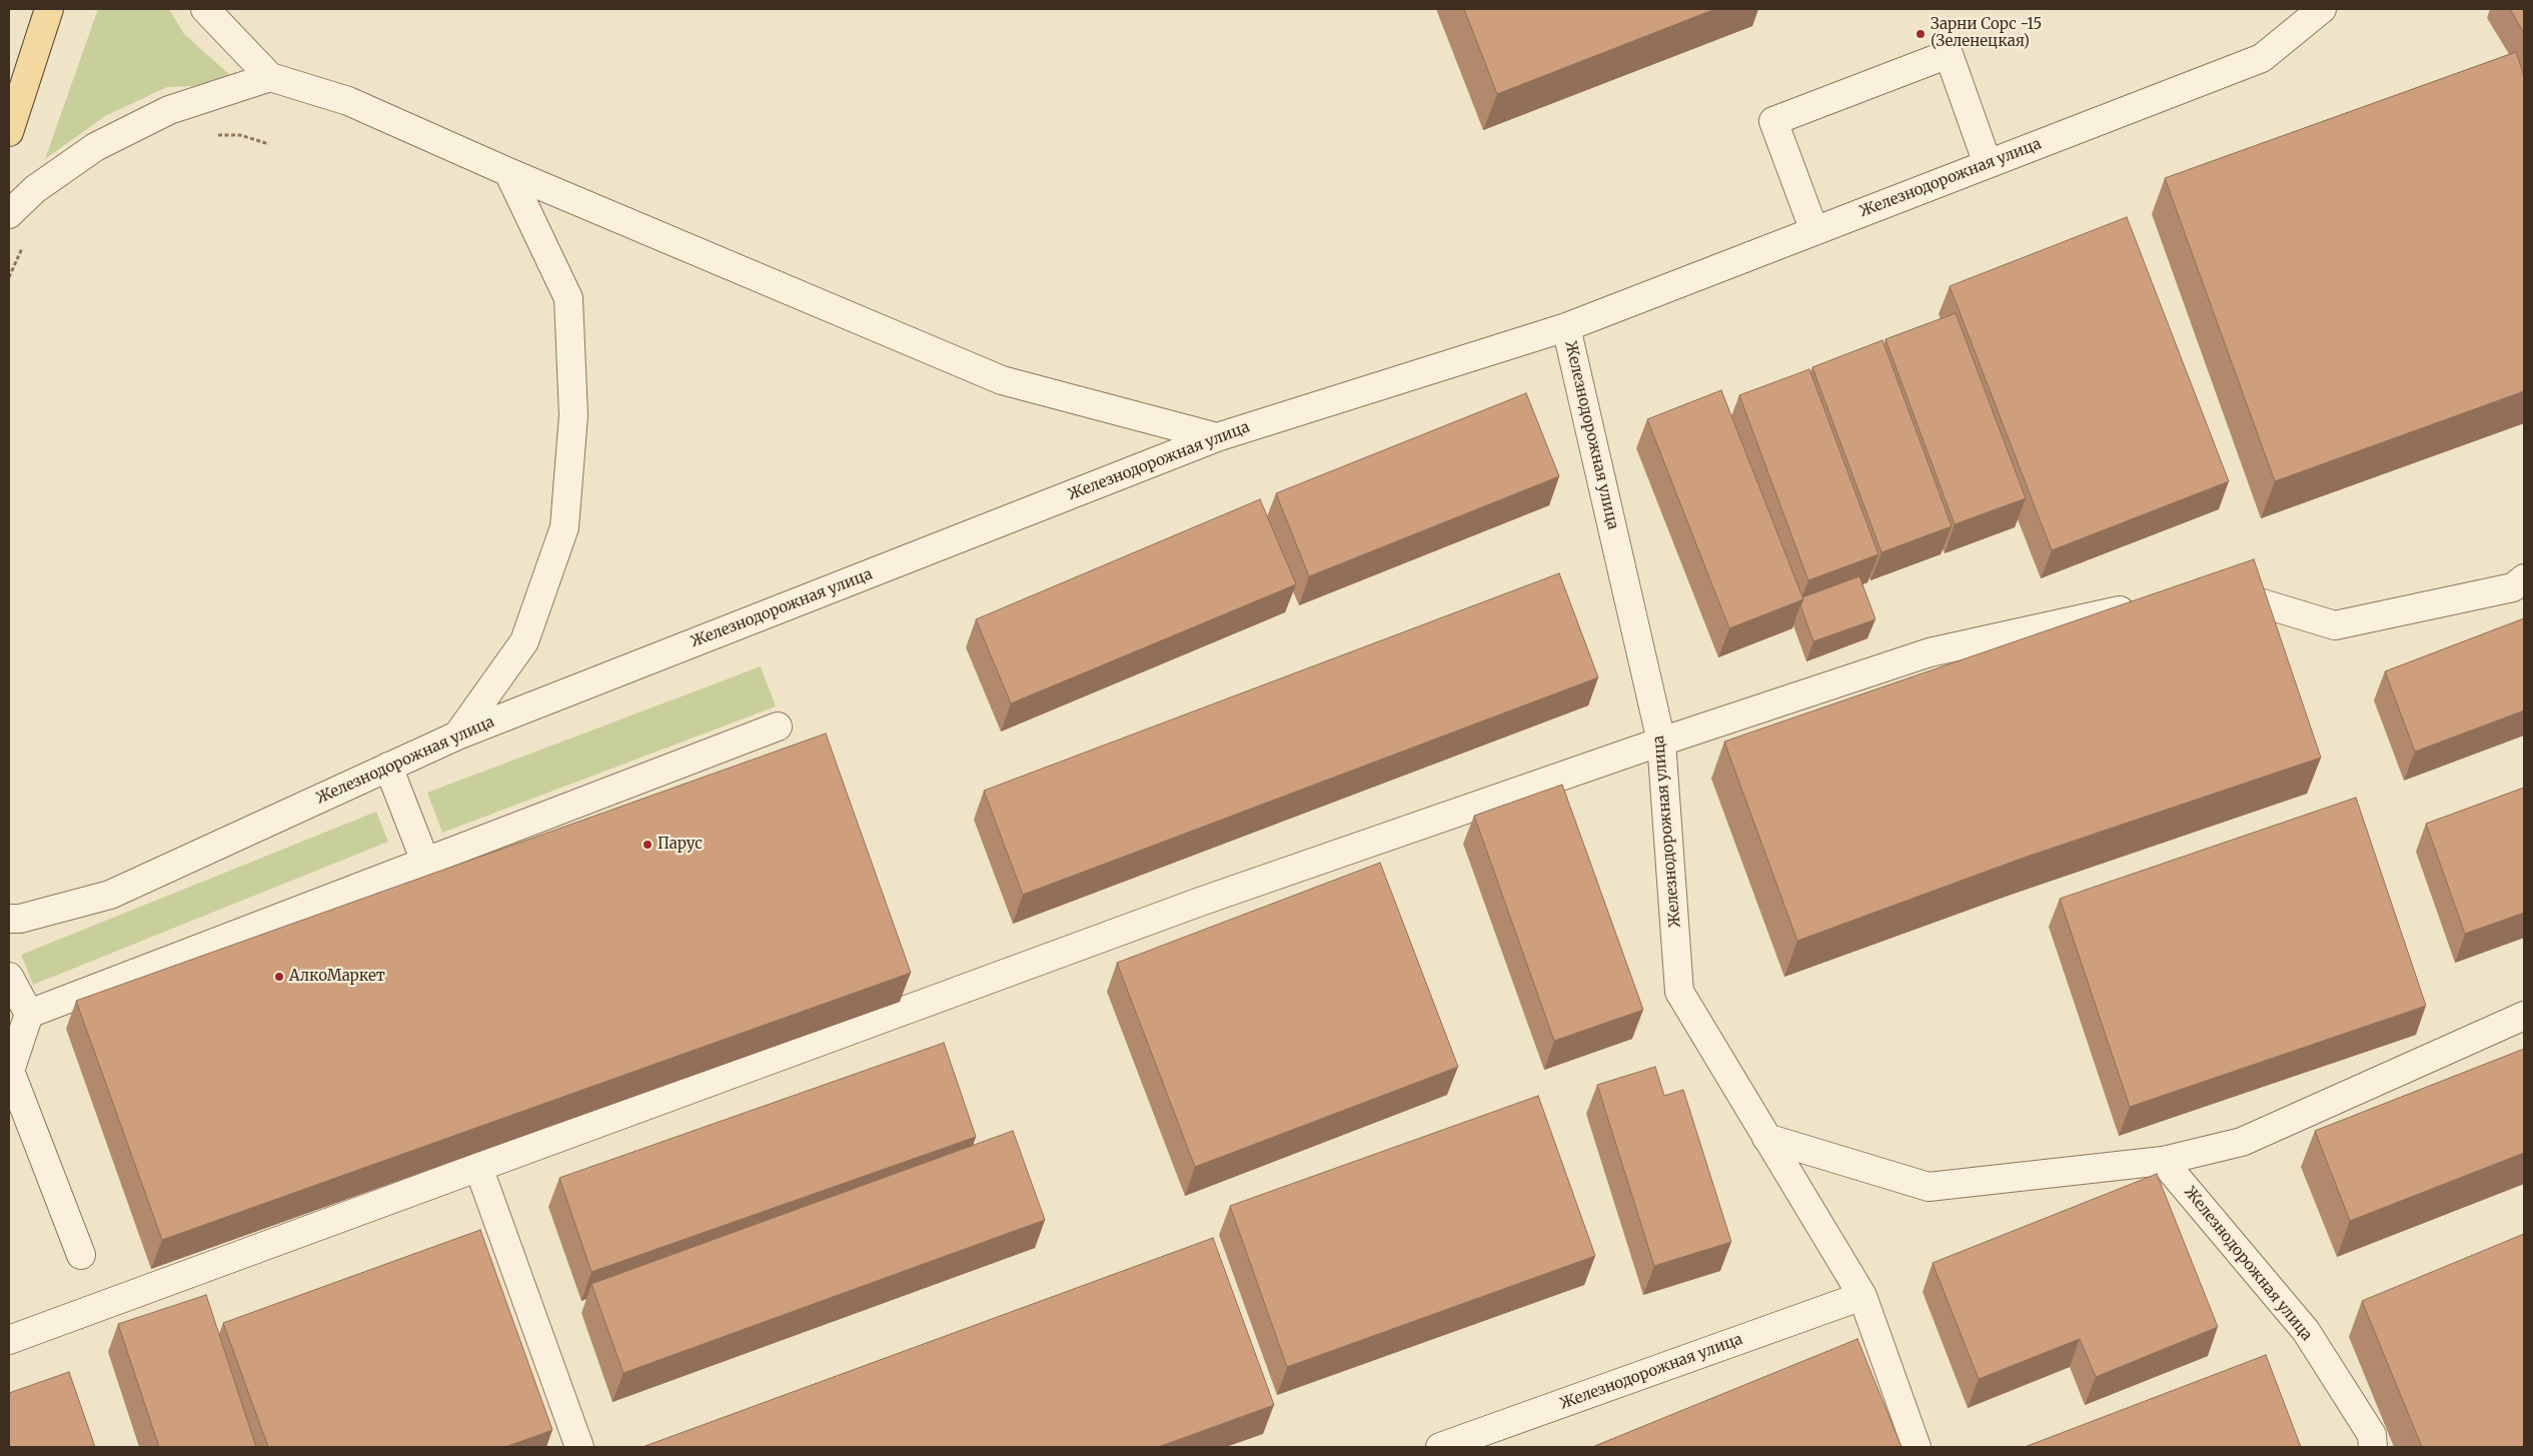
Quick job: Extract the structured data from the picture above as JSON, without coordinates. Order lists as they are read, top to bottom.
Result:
{
  "streets": {
    "street": ["Железнодорожная улица"]
  },
  "places": ["Зарни Сорс -15 (Зеленецкая)", "Парус", "АлкоМаркет"]
}
